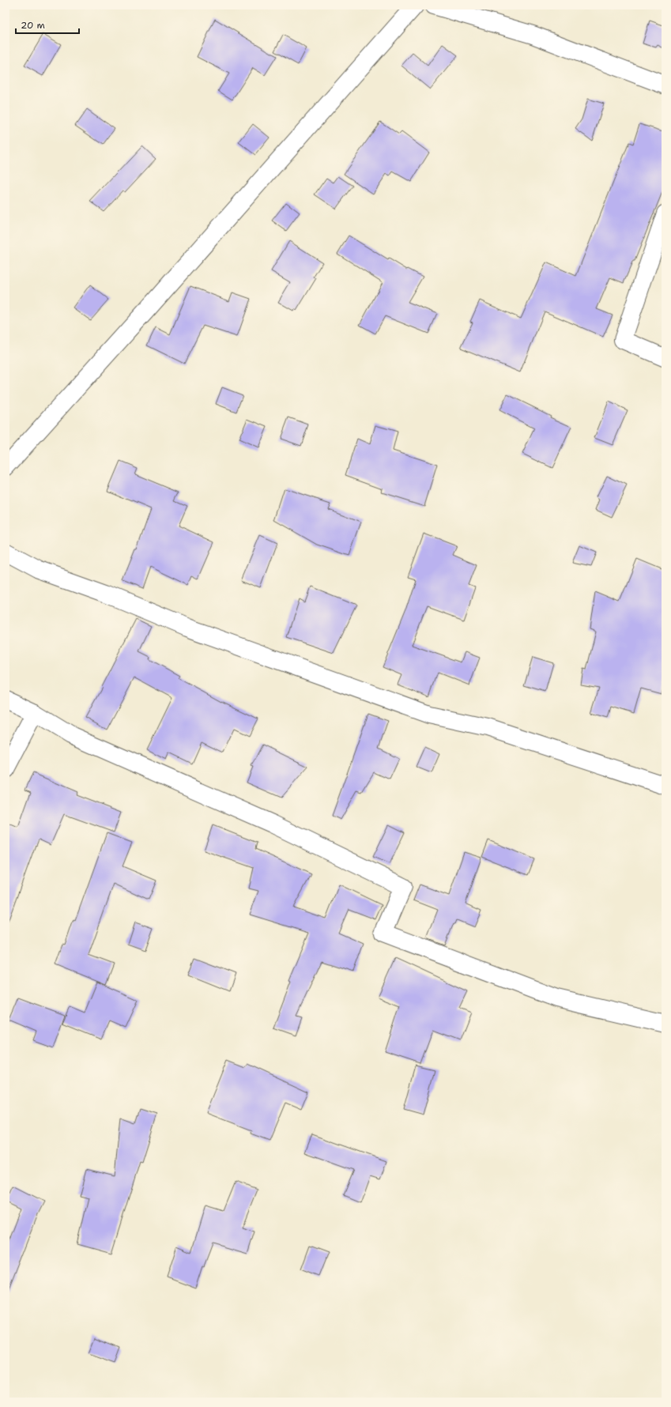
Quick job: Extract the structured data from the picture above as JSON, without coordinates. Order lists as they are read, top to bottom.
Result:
{
  "scale_bar": "20 m"
}
